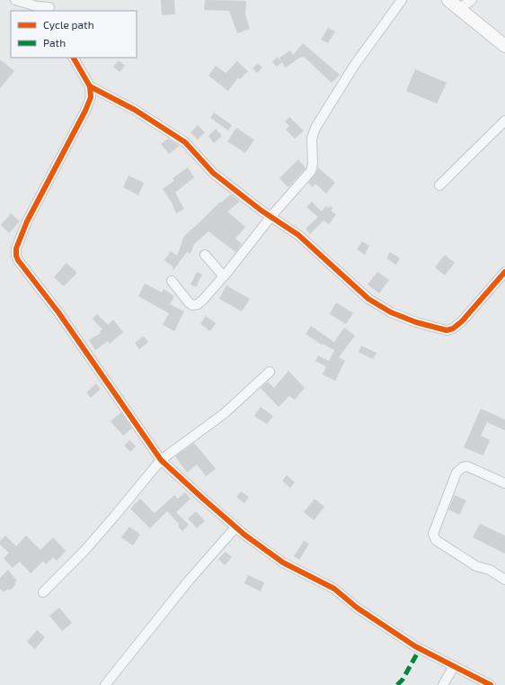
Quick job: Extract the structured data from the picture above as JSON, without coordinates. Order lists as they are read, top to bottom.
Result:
{
  "legend": ["Cycle path", "Path"]
}
